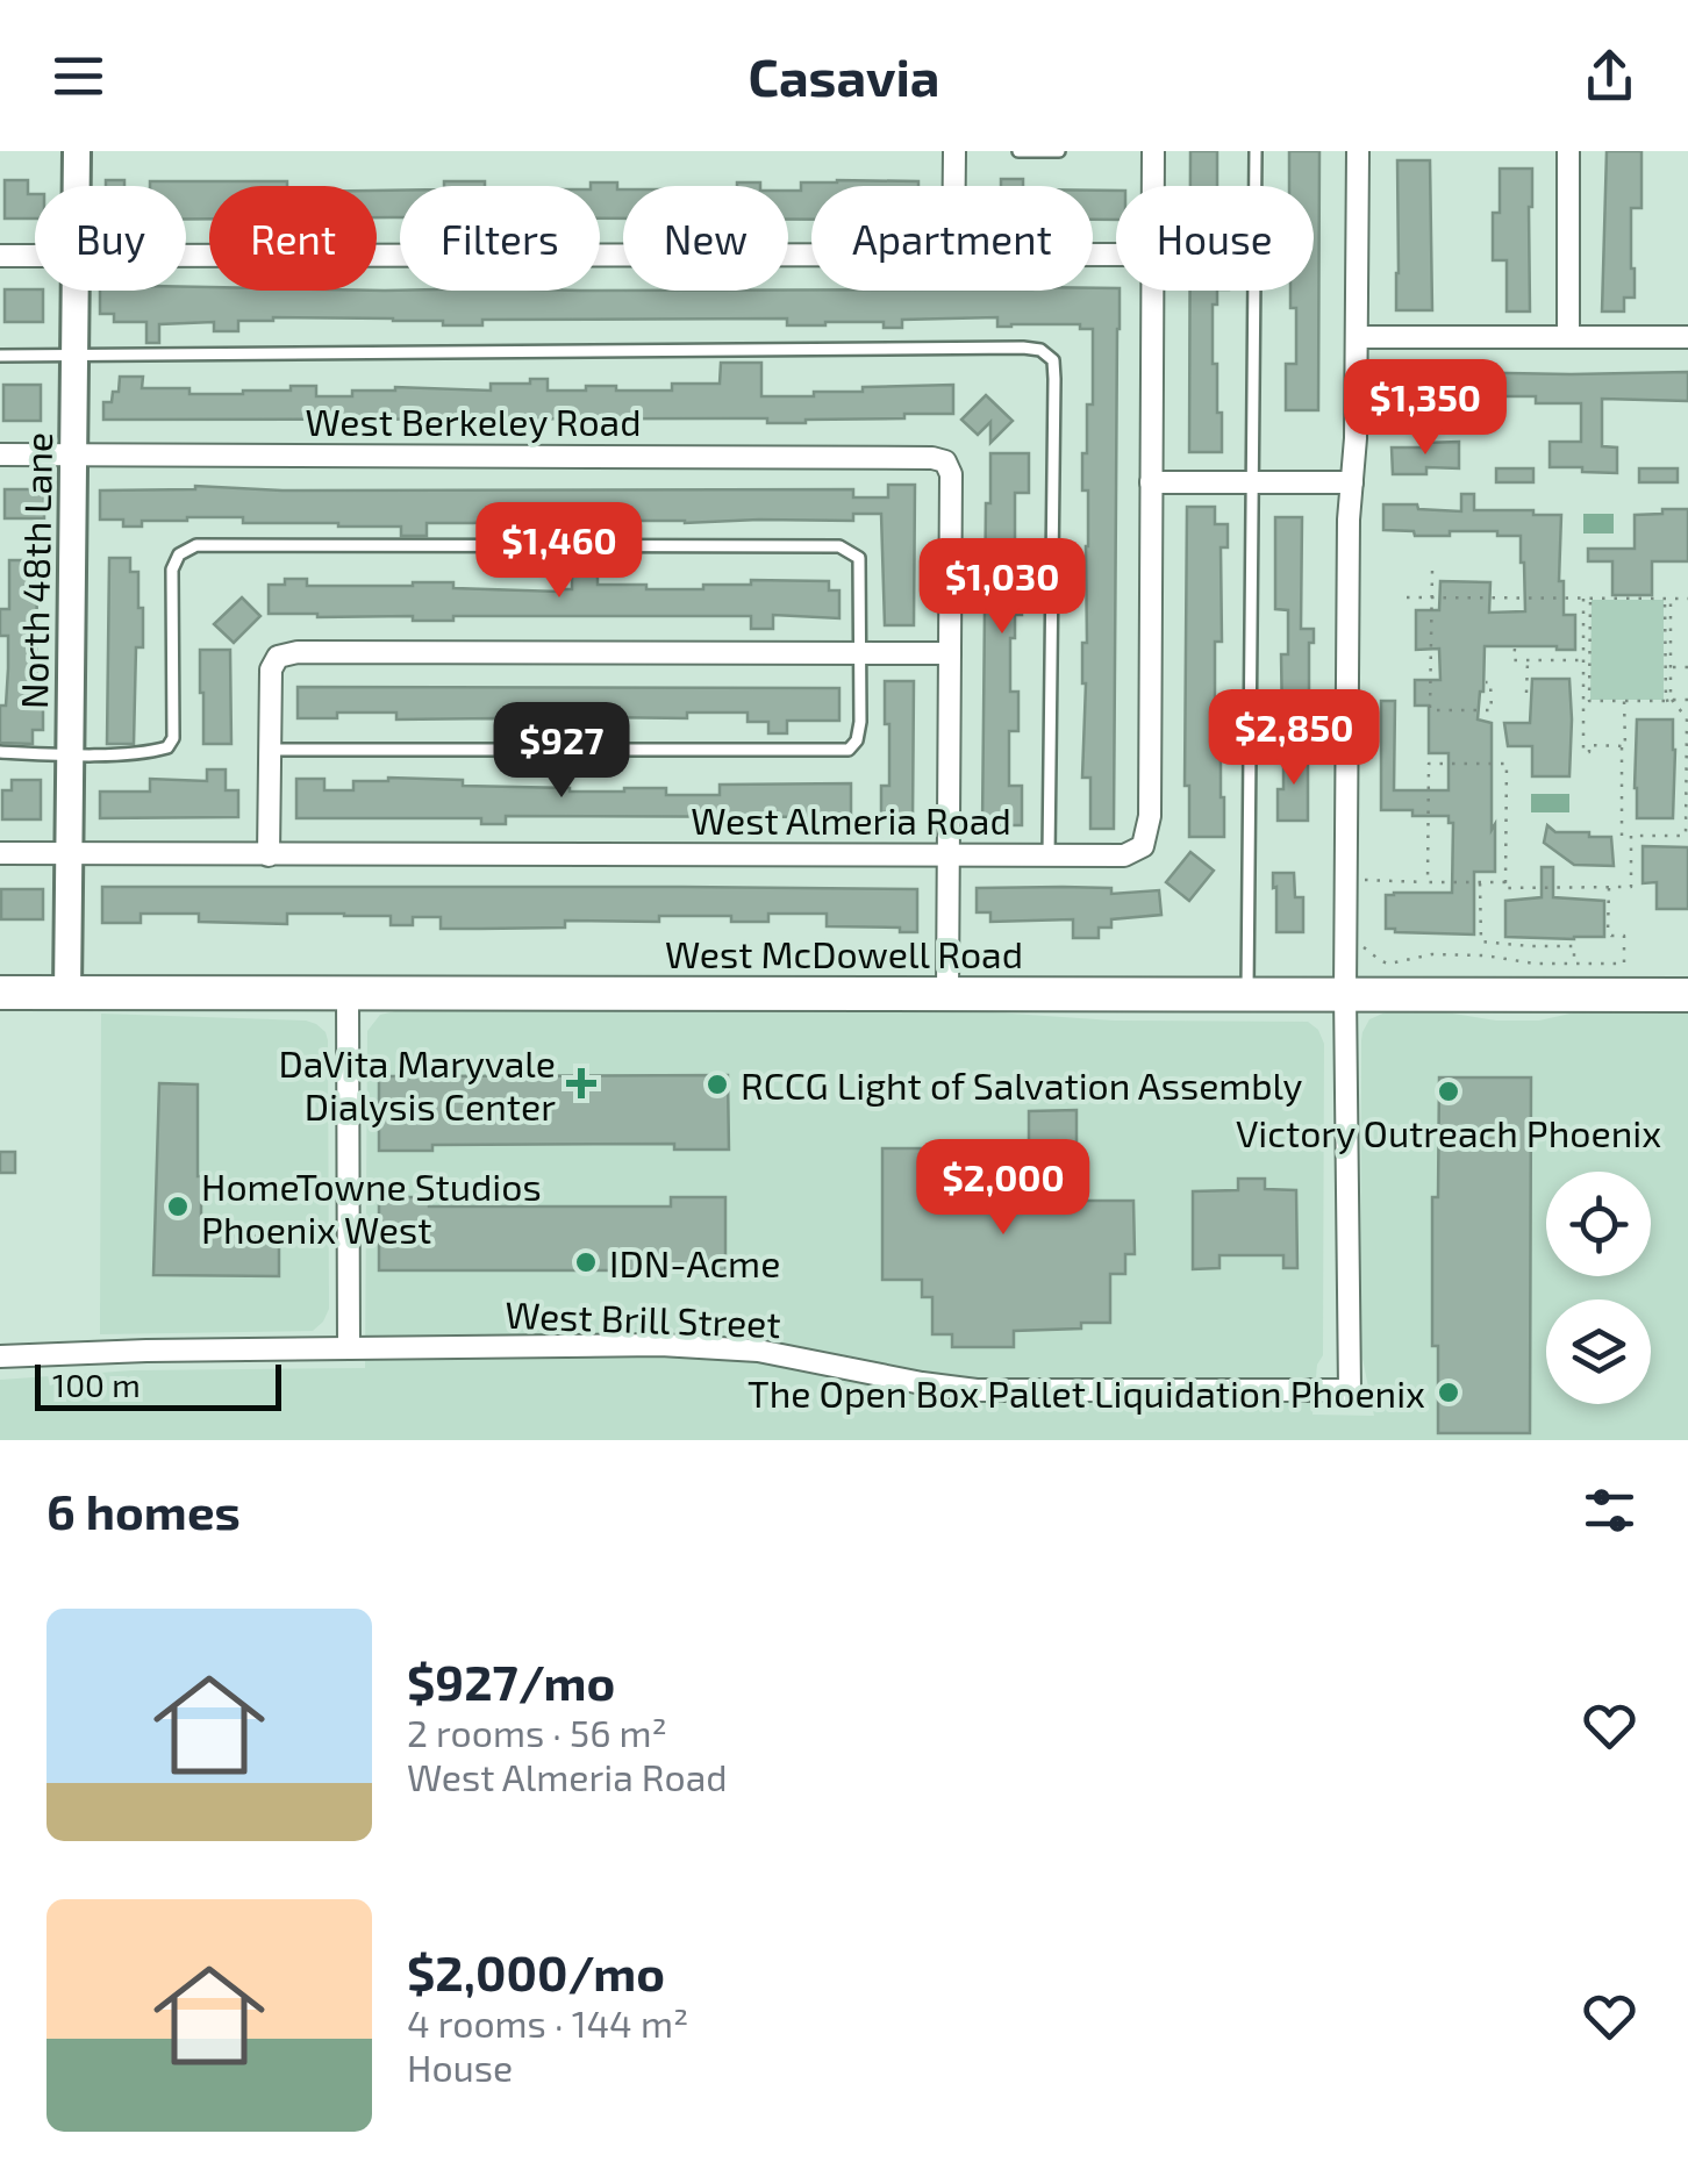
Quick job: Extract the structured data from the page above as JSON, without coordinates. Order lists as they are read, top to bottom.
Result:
{
  "streets": {
    "main road": ["West McDowell Road"],
    "street": [
      "West Berkeley Road",
      "North 48th Lane",
      "West Almeria Road",
      "West Brill Street"
    ]
  },
  "crossings": [
    ["West Berkeley Road", "North 48th Lane"],
    ["North 48th Lane", "West Almeria Road"],
    ["North 48th Lane", "West McDowell Road"],
    ["West McDowell Road", "West Brill Street"]
  ],
  "places": {
    "health": ["DaVita Maryvale Dialysis Center"],
    "other": [
      "RCCG Light of Salvation Assembly",
      "Victory Outreach Phoenix",
      "HomeTowne Studios Phoenix West",
      "IDN-Acme",
      "The Open Box Pallet Liquidation Phoenix"
    ]
  },
  "scale_bar": "100 m",
  "page": {
    "header": "Casavia",
    "chip": [
      "Buy",
      "Rent",
      "Filters",
      "New",
      "Apartment",
      "House"
    ],
    "price": [
      "$1,350",
      "$1,460",
      "$1,030",
      "$2,850",
      "$927",
      "$2,000"
    ],
    "scale": "100 m",
    "heading": "6 homes",
    "list": [
      {
        "name": "$927/mo",
        "note": "2 rooms · 56 m² · West Almeria Road"
      },
      {
        "name": "$2,000/mo",
        "note": "4 rooms · 144 m² · House"
      }
    ]
  }
}
